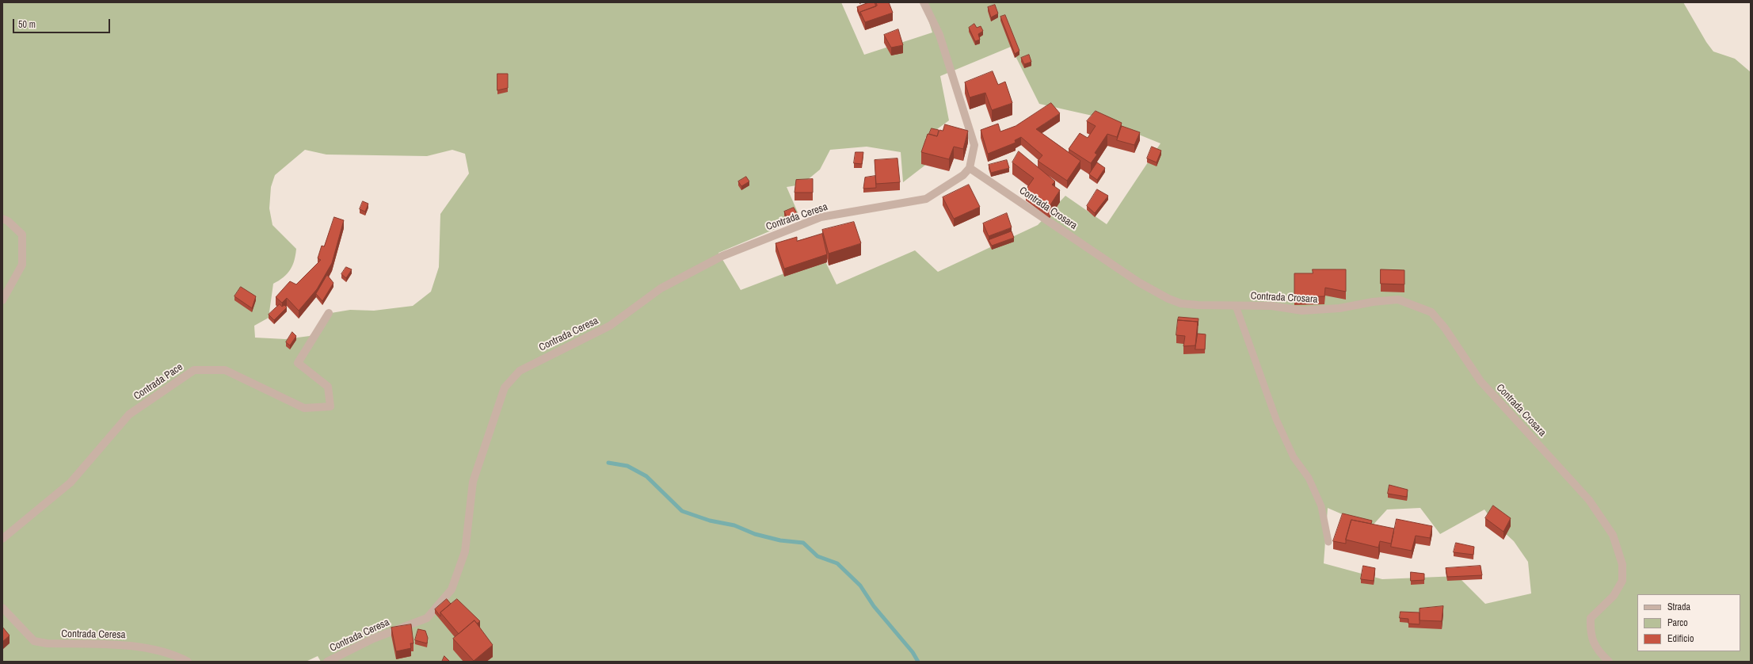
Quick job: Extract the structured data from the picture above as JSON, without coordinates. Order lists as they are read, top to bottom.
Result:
{
  "streets": {
    "street": ["Contrada Crosara", "Contrada Ceresa", "Contrada Pace"]
  },
  "crossings": [
    ["Contrada Crosara", "Contrada Ceresa"]
  ],
  "legend": ["Strada", "Parco", "Edificio"],
  "scale_bar": "50 m"
}
